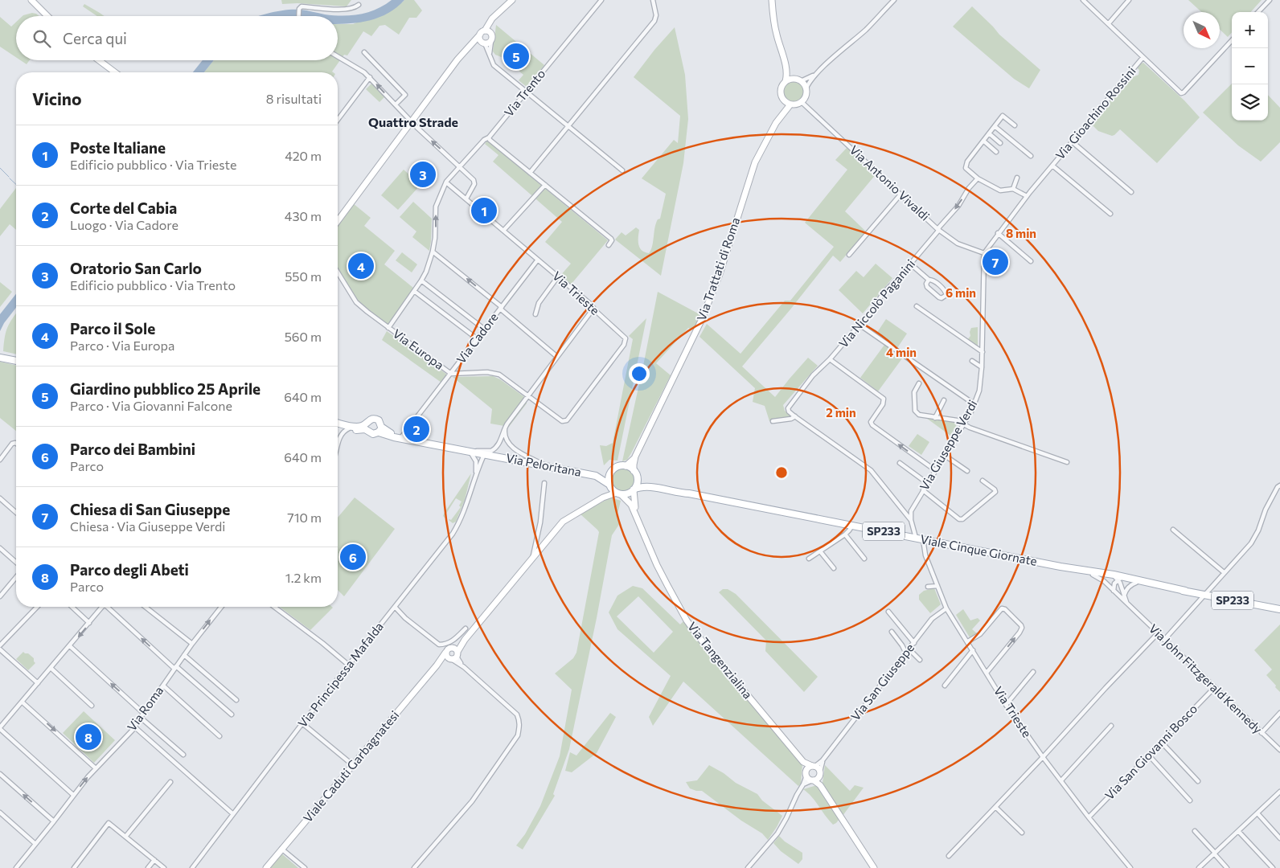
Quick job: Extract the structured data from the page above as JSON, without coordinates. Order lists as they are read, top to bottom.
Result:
{
  "streets": {
    "main road": ["Via Peloritana", "SP233", "Viale Cinque Giornate"],
    "street": [
      "Via Trento",
      "Via Gioachino Rossini",
      "Via Antonio Vivaldi",
      "Via Trattati di Roma",
      "Via Trieste",
      "Via Niccolò Paganini",
      "Via Cadore",
      "Via Europa",
      "Via Giuseppe Verdi",
      "Via Tangenzialina",
      "Via Principessa Mafalda",
      "Via John Fitzgerald Kennedy",
      "Via San Giuseppe",
      "Via Roma",
      "Via San Giovanni Bosco",
      "Viale Caduti Garbagnatesi"
    ]
  },
  "crossings": [
    ["Via Trento", "Via Trieste"],
    ["Via Trento", "Via Europa"],
    ["Via Antonio Vivaldi", "Via Trattati di Roma"],
    ["Via Antonio Vivaldi", "Via Niccolò Paganini"],
    ["Via Antonio Vivaldi", "Via Giuseppe Verdi"],
    ["Via Trattati di Roma", "Via Peloritana"],
    ["Via Trattati di Roma", "Via Tangenzialina"],
    ["Via Trieste", "Via Cadore"],
    ["Via Trieste", "Via Europa"],
    ["Via Trieste", "Viale Cinque Giornate"],
    ["Via Trieste", "Via San Giuseppe"],
    ["Via Trieste", "Via San Giovanni Bosco"],
    ["Via Cadore", "Via Europa"],
    ["Via Cadore", "Via Peloritana"],
    ["Via Peloritana", "Via Tangenzialina"],
    ["Via Peloritana", "Via Principessa Mafalda"],
    ["Viale Cinque Giornate", "Via John Fitzgerald Kennedy"],
    ["Via Tangenzialina", "Via San Giuseppe"],
    ["Via John Fitzgerald Kennedy", "Via San Giovanni Bosco"]
  ],
  "districts": ["Quattro Strade"],
  "north": "bottom right",
  "page": {
    "map_buttons": ["+", "−"],
    "search": "Cerca qui",
    "pins": [
      "5",
      "3",
      "1",
      "7",
      "4",
      "2",
      "6",
      "8"
    ],
    "heading": ["Vicino", "8 risultati"],
    "list": [
      {
        "mark": "1",
        "name": "Poste Italiane",
        "note": "Edificio pubblico · Via Trieste",
        "value": "420 m"
      },
      {
        "mark": "2",
        "name": "Corte del Cabia",
        "note": "Luogo · Via Cadore",
        "value": "430 m"
      },
      {
        "mark": "3",
        "name": "Oratorio San Carlo",
        "note": "Edificio pubblico · Via Trento",
        "value": "550 m"
      },
      {
        "mark": "4",
        "name": "Parco il Sole",
        "note": "Parco · Via Europa",
        "value": "560 m"
      },
      {
        "mark": "5",
        "name": "Giardino pubblico 25 Aprile",
        "note": "Parco · Via Giovanni Falcone",
        "value": "640 m"
      },
      {
        "mark": "6",
        "name": "Parco dei Bambini",
        "note": "Parco",
        "value": "640 m"
      },
      {
        "mark": "7",
        "name": "Chiesa di San Giuseppe",
        "note": "Chiesa · Via Giuseppe Verdi",
        "value": "710 m"
      },
      {
        "mark": "8",
        "name": "Parco degli Abeti",
        "note": "Parco",
        "value": "1.2 km"
      }
    ]
  },
  "rings": [
    "8 min",
    "6 min",
    "4 min",
    "2 min"
  ]
}
